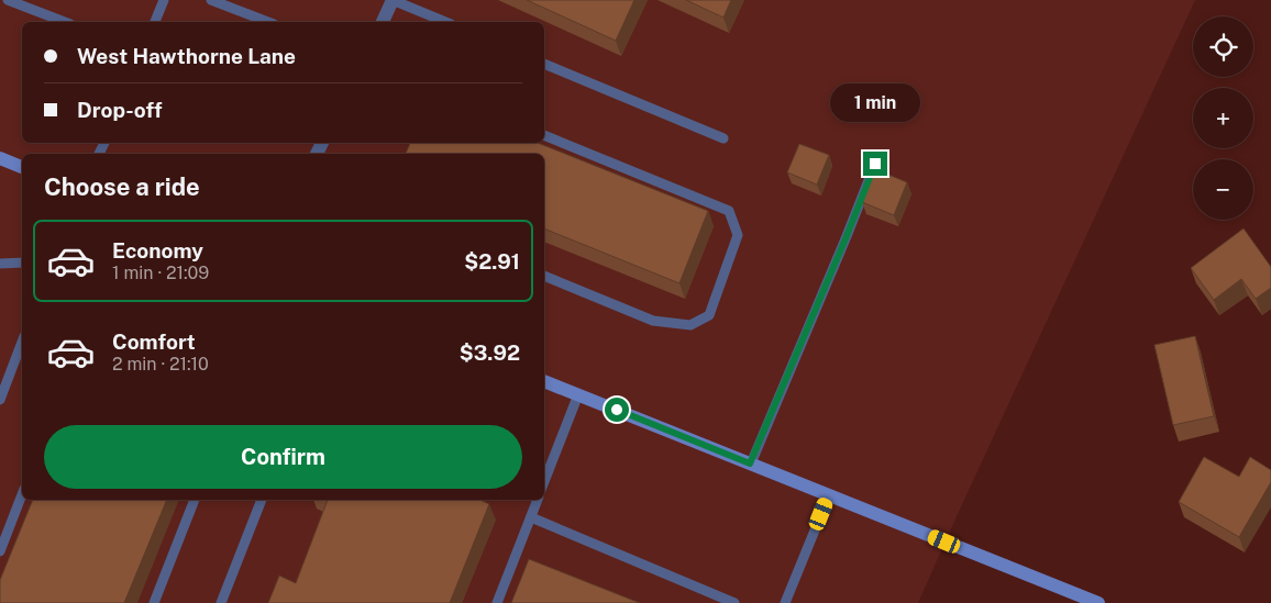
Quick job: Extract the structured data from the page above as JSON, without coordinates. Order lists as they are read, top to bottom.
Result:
{
  "page": {
    "map_buttons": ["+", "−"],
    "banner": ["West Hawthorne Lane", "Drop-off"],
    "bubble": "1 min",
    "heading": "Choose a ride",
    "list": [
      {
        "name": "Economy",
        "note": "1 min · 21:09",
        "value": "$2.91"
      },
      {
        "name": "Comfort",
        "note": "2 min · 21:10",
        "value": "$3.92"
      }
    ],
    "buttons": "Confirm"
  }
}
